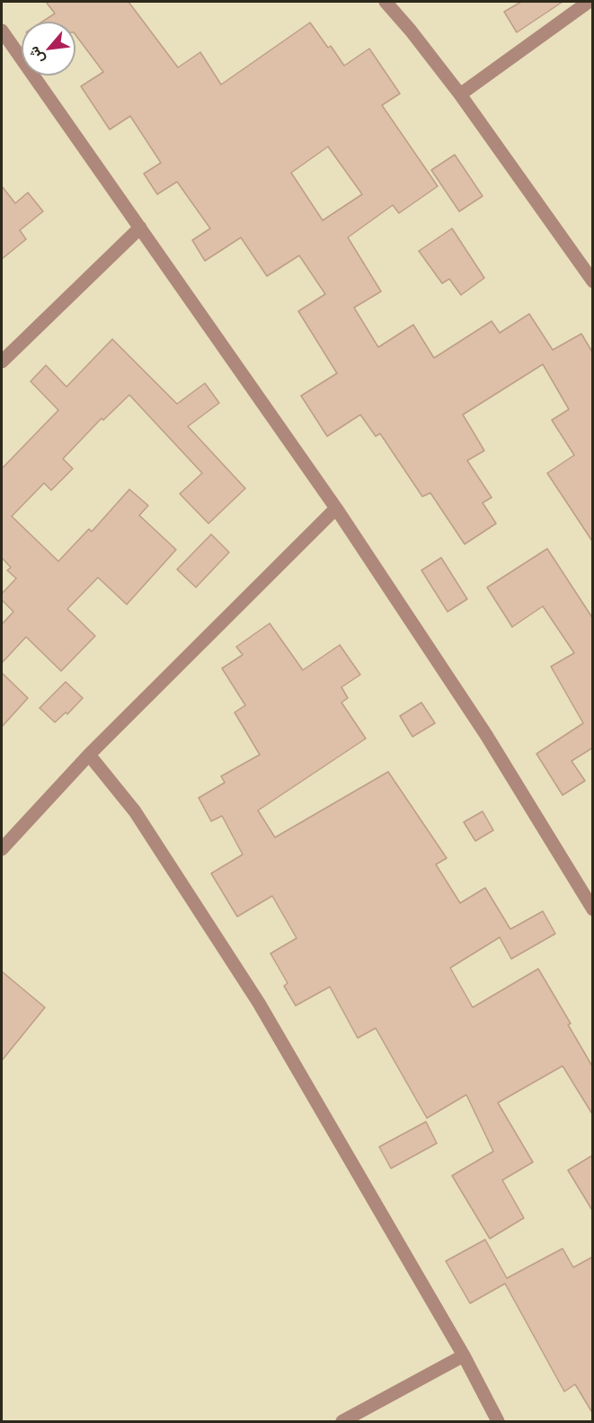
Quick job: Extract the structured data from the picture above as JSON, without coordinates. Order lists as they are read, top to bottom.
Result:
{
  "north": "bottom left"
}
